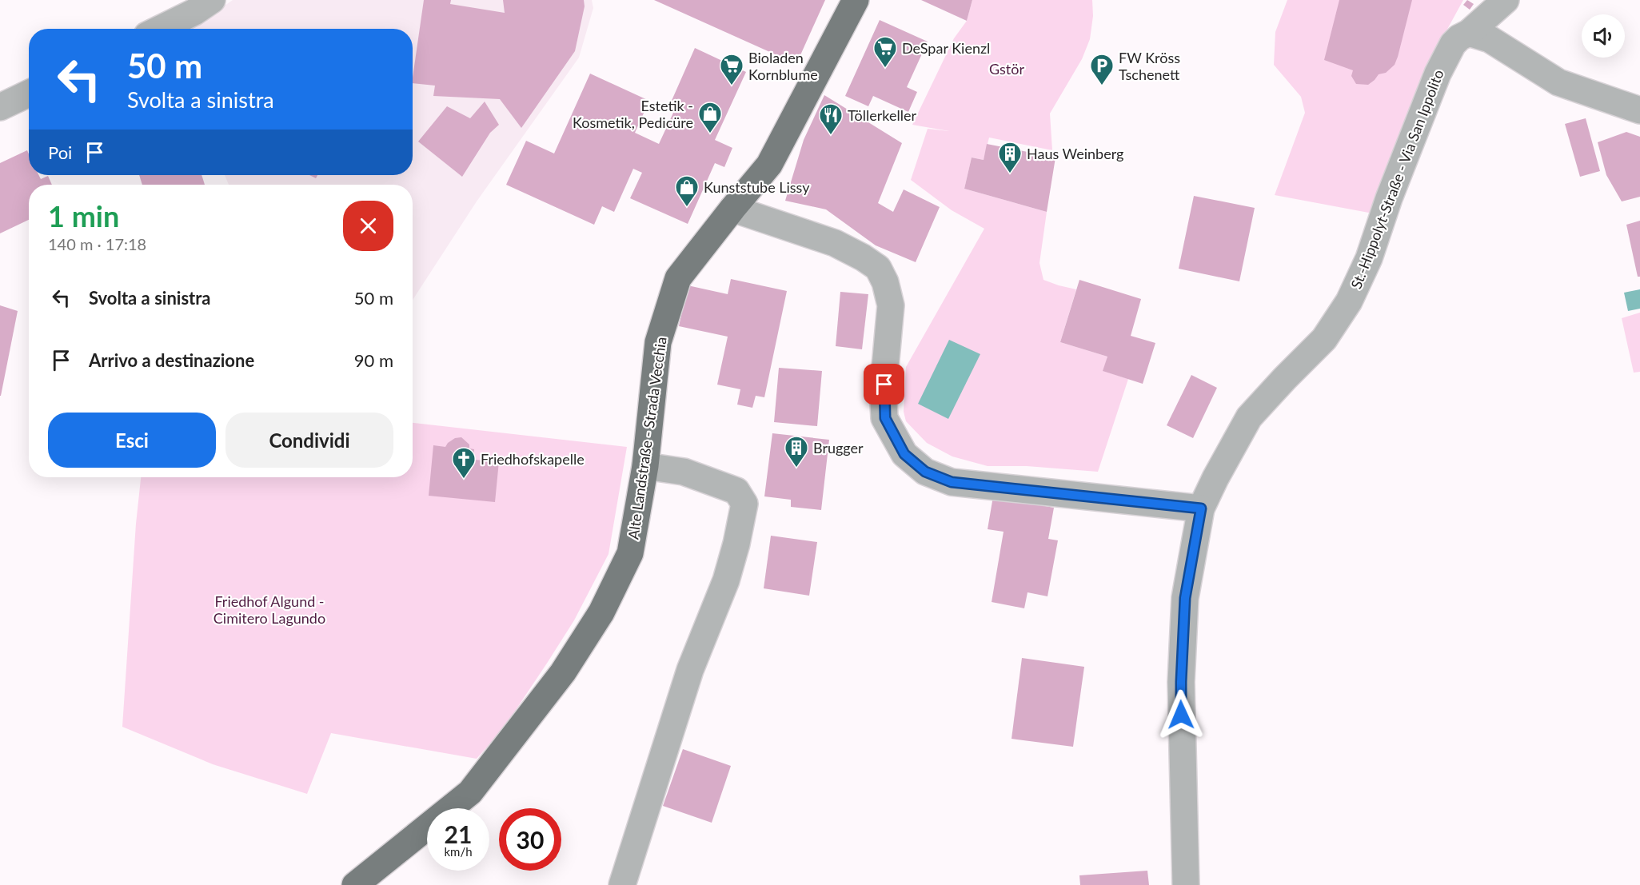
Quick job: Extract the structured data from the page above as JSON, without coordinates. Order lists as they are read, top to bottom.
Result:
{
  "streets": {
    "main road": ["Alte Landstraße - Strada Vecchia"],
    "street": ["St.-Hippolyt-Straße - Via San Ippolito"]
  },
  "parks": ["Gstör", "Friedhof Algund - Cimitero Lagundo"],
  "places": {
    "supermarket": ["DeSpar Kienzl", "Bioladen Kornblume"],
    "parking": ["FW Kröss Tschenett"],
    "shop": ["Estetik - Kosmetik, Pedicüre", "Kunststube Lissy"],
    "restaurant": ["Töllerkeller"],
    "building": ["Haus Weinberg", "Brugger"],
    "church": ["Friedhofskapelle"]
  },
  "page": {
    "turn": ["50 m", "Svolta a sinistra"],
    "then": "Poi",
    "heading": ["1 min", "140 m · 17:18"],
    "list": [
      {
        "name": "Svolta a sinistra",
        "value": "50 m"
      },
      {
        "name": "Arrivo a destinazione",
        "value": "90 m"
      }
    ],
    "buttons": ["Esci", "Condividi"],
    "speed": "21 km/h",
    "limit": "30"
  }
}
